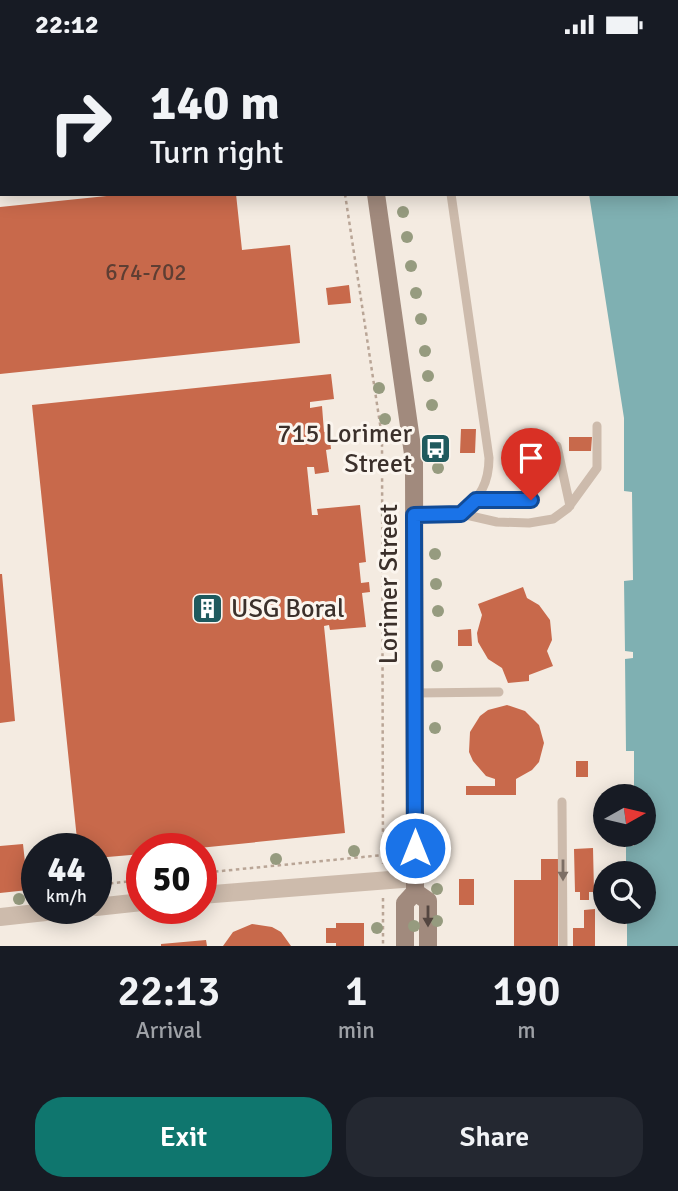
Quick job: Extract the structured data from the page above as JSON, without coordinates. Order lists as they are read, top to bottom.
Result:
{
  "streets": {
    "main road": ["Lorimer Street"]
  },
  "places": {
    "bus stop": ["715 Lorimer Street"],
    "building": ["USG Boral"]
  },
  "house_numbers": ["674-702"],
  "north": "right",
  "page": {
    "status": "22:12",
    "turn": ["140 m", "Turn right"],
    "speed": "44 km/h",
    "limit": "50",
    "eta": [
      "22:13",
      "Arrival",
      "1",
      "min",
      "190",
      "m"
    ],
    "buttons": ["Exit", "Share"]
  }
}
